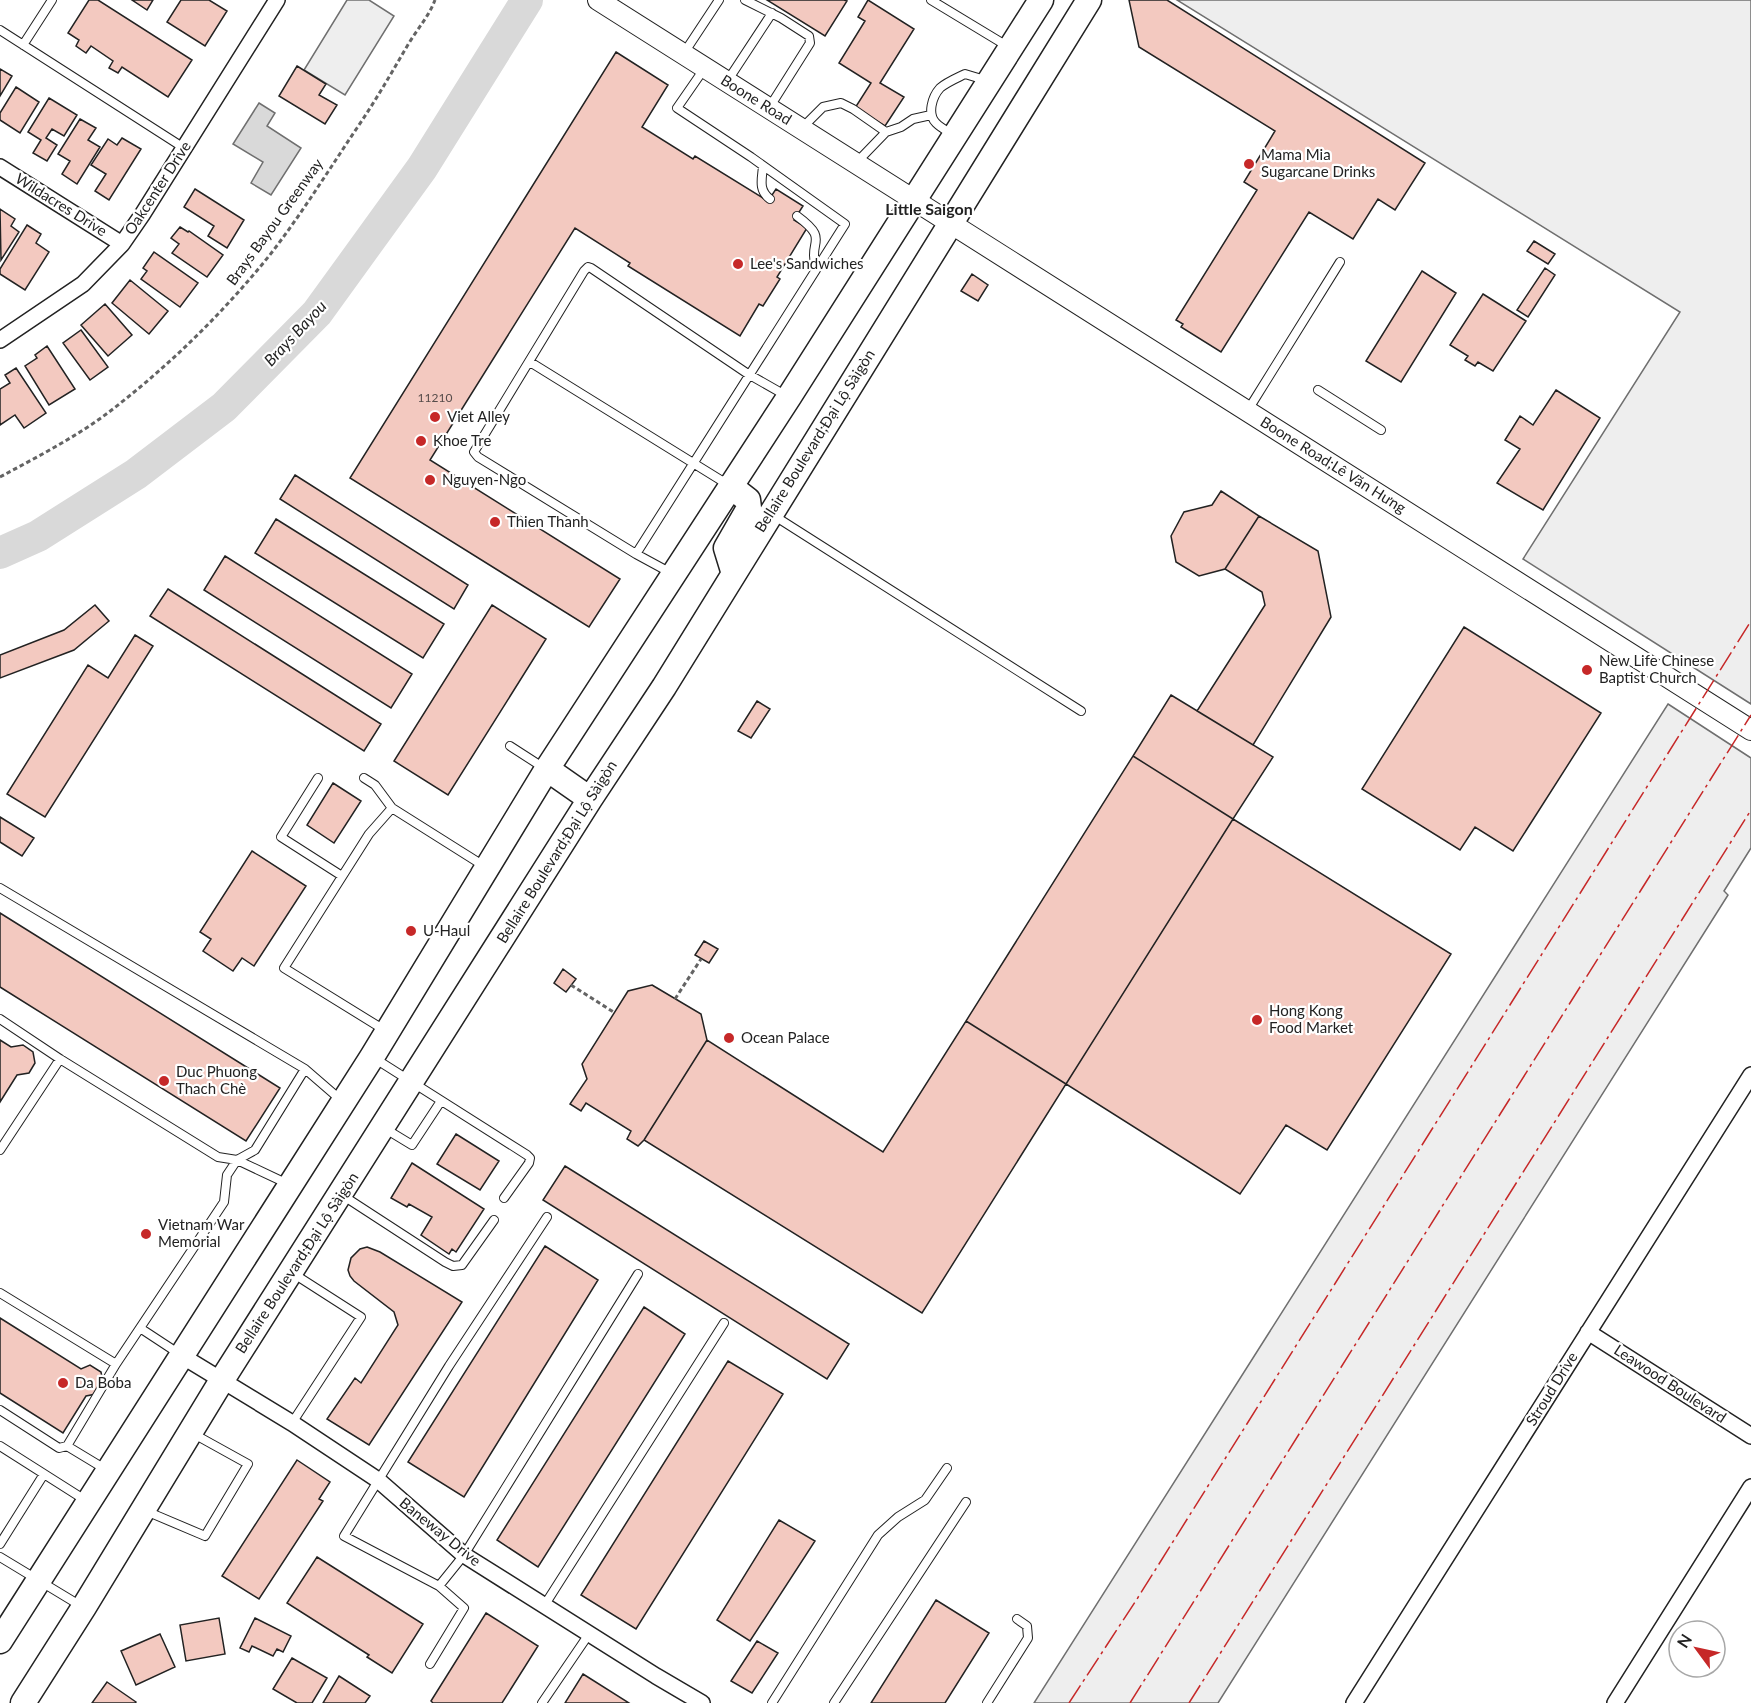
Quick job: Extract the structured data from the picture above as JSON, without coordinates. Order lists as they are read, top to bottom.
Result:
{
  "streets": {
    "main road": ["Bellaire Boulevard;Đại Lộ Sàigòn"],
    "street": [
      "Boone Road",
      "Oakcenter Drive",
      "Wildacres Drive",
      "Boone Road;Lê Văn Hưng",
      "Leawood Boulevard",
      "Stroud Drive",
      "Baneway Drive"
    ],
    "path": ["Brays Bayou Greenway"]
  },
  "crossings": [
    ["Boone Road", "Boone Road;Lê Văn Hưng"],
    ["Oakcenter Drive", "Wildacres Drive"],
    ["Bellaire Boulevard;Đại Lộ Sàigòn", "Boone Road;Lê Văn Hưng"],
    ["Bellaire Boulevard;Đại Lộ Sàigòn", "Baneway Drive"],
    ["Leawood Boulevard", "Stroud Drive"]
  ],
  "districts": ["Little Saigon"],
  "water": ["Brays Bayou"],
  "places": [
    "Mama Mia Sugarcane Drinks",
    "Lee's Sandwiches",
    "Viet Alley",
    "Khoe Tre",
    "Nguyen-Ngo",
    "Thien Thanh",
    "New Life Chinese Baptist Church",
    "U-Haul",
    "Hong Kong Food Market",
    "Ocean Palace",
    "Duc Phuong Thach Chè",
    "Vietnam War Memorial",
    "Da Boba"
  ],
  "house_numbers": ["11210"],
  "north": "top left"
}
